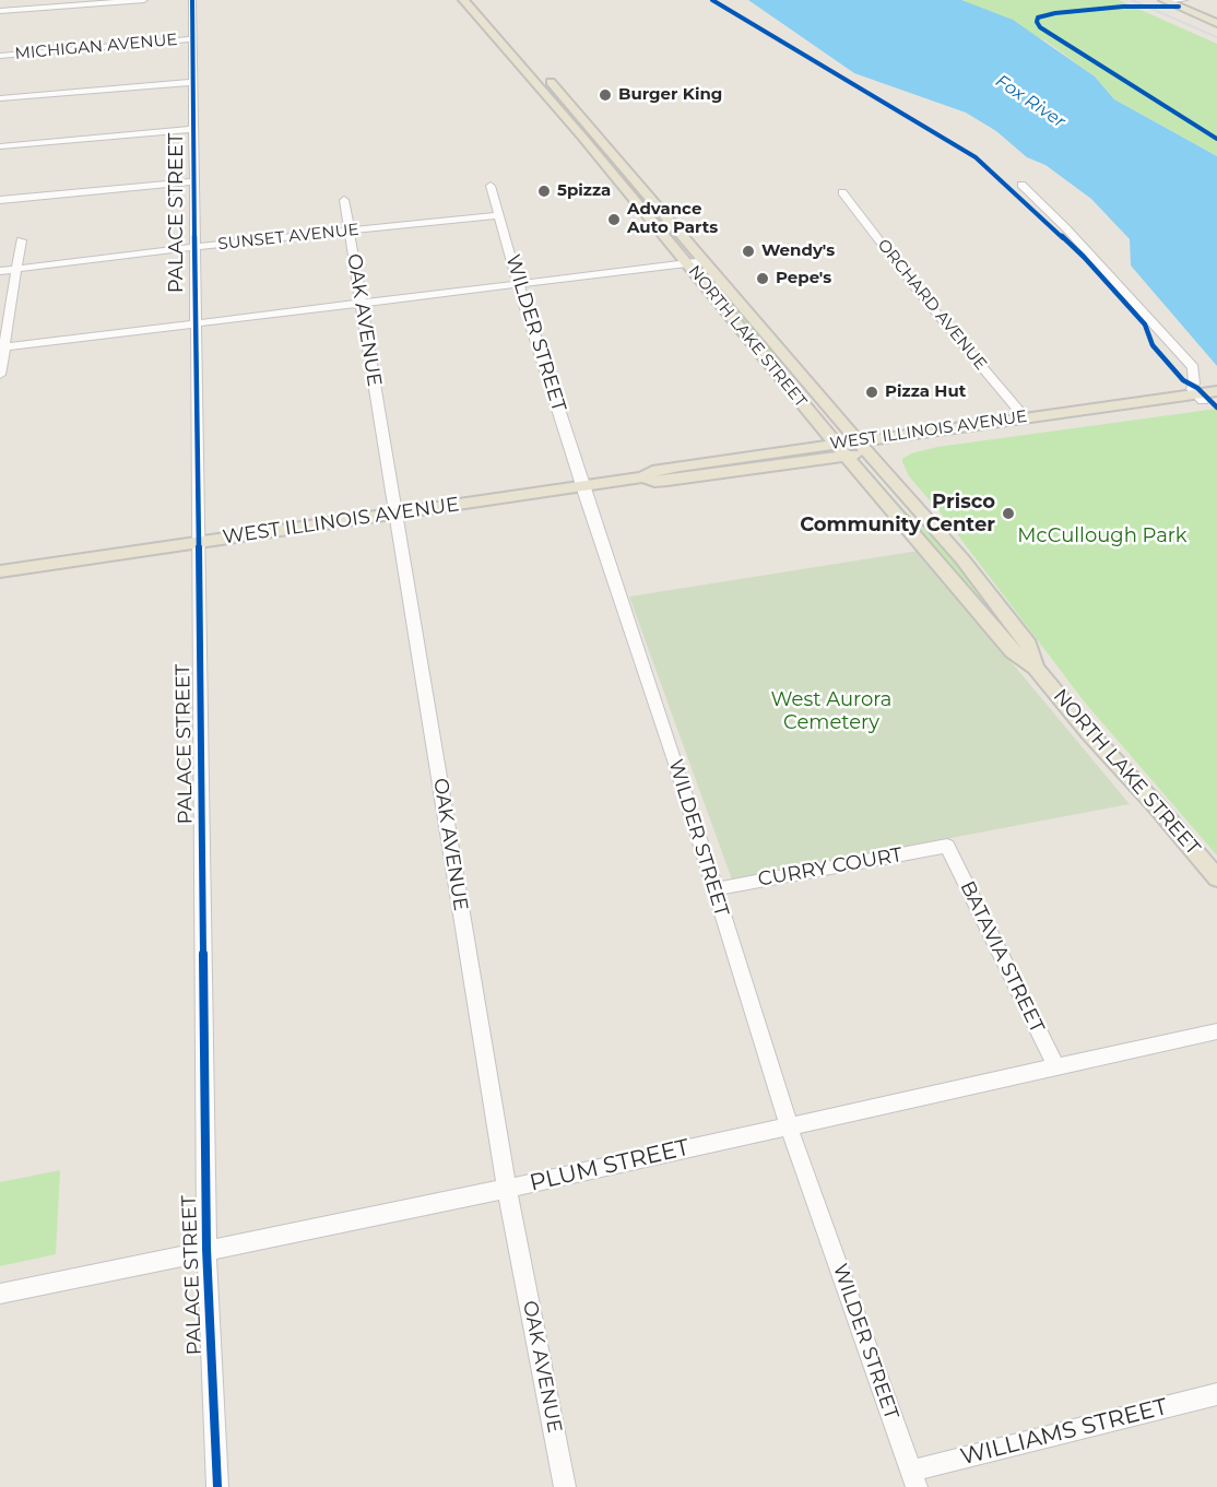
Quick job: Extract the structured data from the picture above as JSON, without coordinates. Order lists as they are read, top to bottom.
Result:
{
  "streets": {
    "main road": ["NORTH LAKE STREET", "WEST ILLINOIS AVENUE"],
    "street": [
      "MICHIGAN AVENUE",
      "PALACE STREET",
      "SUNSET AVENUE",
      "ORCHARD AVENUE",
      "OAK AVENUE",
      "WILDER STREET",
      "CURRY COURT",
      "BATAVIA STREET",
      "PLUM STREET",
      "WILLIAMS STREET"
    ]
  },
  "crossings": [
    ["MICHIGAN AVENUE", "PALACE STREET"],
    ["PALACE STREET", "SUNSET AVENUE"],
    ["PALACE STREET", "WEST ILLINOIS AVENUE"],
    ["PALACE STREET", "PLUM STREET"],
    ["SUNSET AVENUE", "OAK AVENUE"],
    ["SUNSET AVENUE", "WILDER STREET"],
    ["ORCHARD AVENUE", "WEST ILLINOIS AVENUE"],
    ["OAK AVENUE", "WEST ILLINOIS AVENUE"],
    ["OAK AVENUE", "PLUM STREET"],
    ["WILDER STREET", "WEST ILLINOIS AVENUE"],
    ["WILDER STREET", "CURRY COURT"],
    ["WILDER STREET", "PLUM STREET"],
    ["WILDER STREET", "WILLIAMS STREET"],
    ["NORTH LAKE STREET", "WEST ILLINOIS AVENUE"],
    ["CURRY COURT", "BATAVIA STREET"],
    ["BATAVIA STREET", "PLUM STREET"]
  ],
  "water": ["Fox River"],
  "parks": ["McCullough Park", "West Aurora Cemetery"],
  "places": [
    "Burger King",
    "5pizza",
    "Advance Auto Parts",
    "Wendy's",
    "Pepe's",
    "Pizza Hut",
    "Prisco Community Center"
  ]
}
